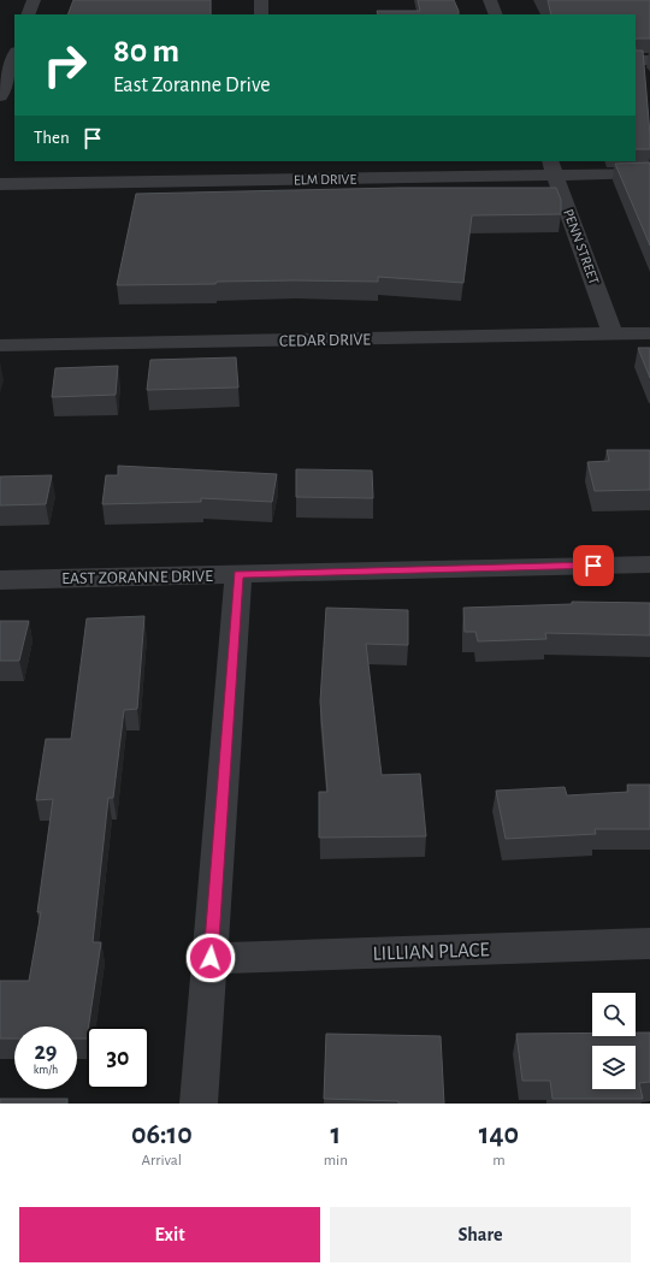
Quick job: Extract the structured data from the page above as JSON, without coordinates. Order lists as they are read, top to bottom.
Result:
{
  "streets": {
    "street": [
      "ELM DRIVE",
      "PENN STREET",
      "CEDAR DRIVE",
      "EAST ZORANNE DRIVE",
      "LILLIAN PLACE"
    ]
  },
  "crossings": [
    ["ELM DRIVE", "PENN STREET"],
    ["PENN STREET", "CEDAR DRIVE"]
  ],
  "page": {
    "turn": ["80 m", "East Zoranne Drive"],
    "then": "Then",
    "speed": "29 km/h",
    "limit": "30",
    "eta": [
      "06:10",
      "Arrival",
      "1",
      "min",
      "140",
      "m"
    ],
    "buttons": ["Exit", "Share"]
  }
}
